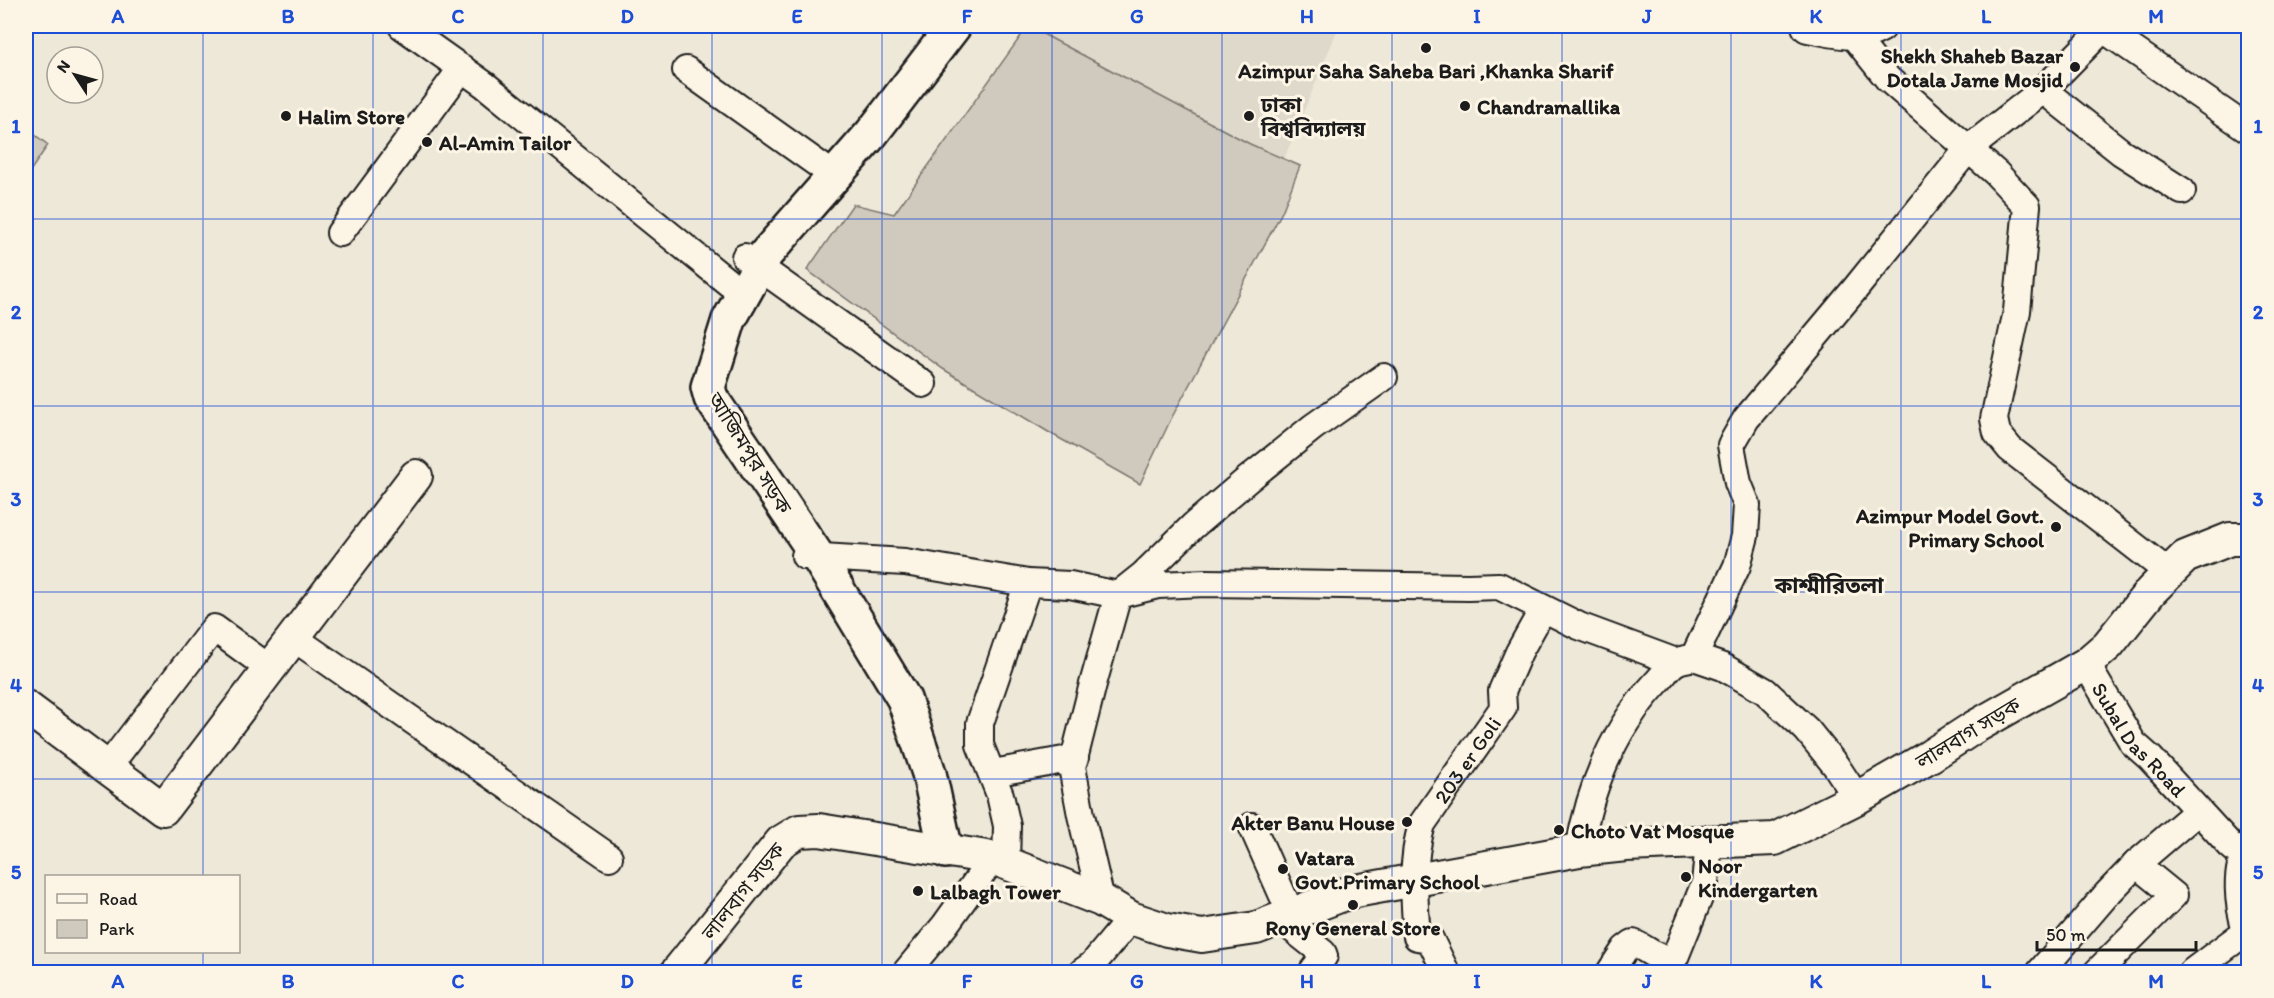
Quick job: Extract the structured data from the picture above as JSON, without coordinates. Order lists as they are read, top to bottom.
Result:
{
  "streets": {
    "main road": ["আজিমপুর সড়ক"],
    "street": ["লালবাগ সড়ক", "Subal Das Road", "203 er Goli"]
  },
  "crossings": [
    ["আজিমপুর সড়ক", "লালবাগ সড়ক"],
    ["লালবাগ সড়ক", "Subal Das Road"],
    ["লালবাগ সড়ক", "203 er Goli"]
  ],
  "districts": ["কাশ্মীরিতলা"],
  "places": [
    "Azimpur Saha Saheba Bari ,Khanka Sharif",
    "Shekh Shaheb Bazar Dotala Jame Mosjid",
    "Chandramallika",
    "Halim Store",
    "ঢাকা বিশ্ববিদ্যালয়",
    "Al-Amin Tailor",
    "Azimpur Model Govt. Primary School",
    "Akter Banu House",
    "Choto Vat Mosque",
    "Vatara Govt.Primary School",
    "Noor Kindergarten",
    "Lalbagh Tower",
    "Rony General Store"
  ],
  "legend": ["Road", "Park"],
  "scale_bar": "50 m",
  "north": "top left",
  "grid": {
    "columns": [
      "A",
      "B",
      "C",
      "D",
      "E",
      "F",
      "G",
      "H",
      "I",
      "J",
      "K",
      "L",
      "M"
    ],
    "rows": [
      "1",
      "2",
      "3",
      "4",
      "5"
    ]
  }
}
